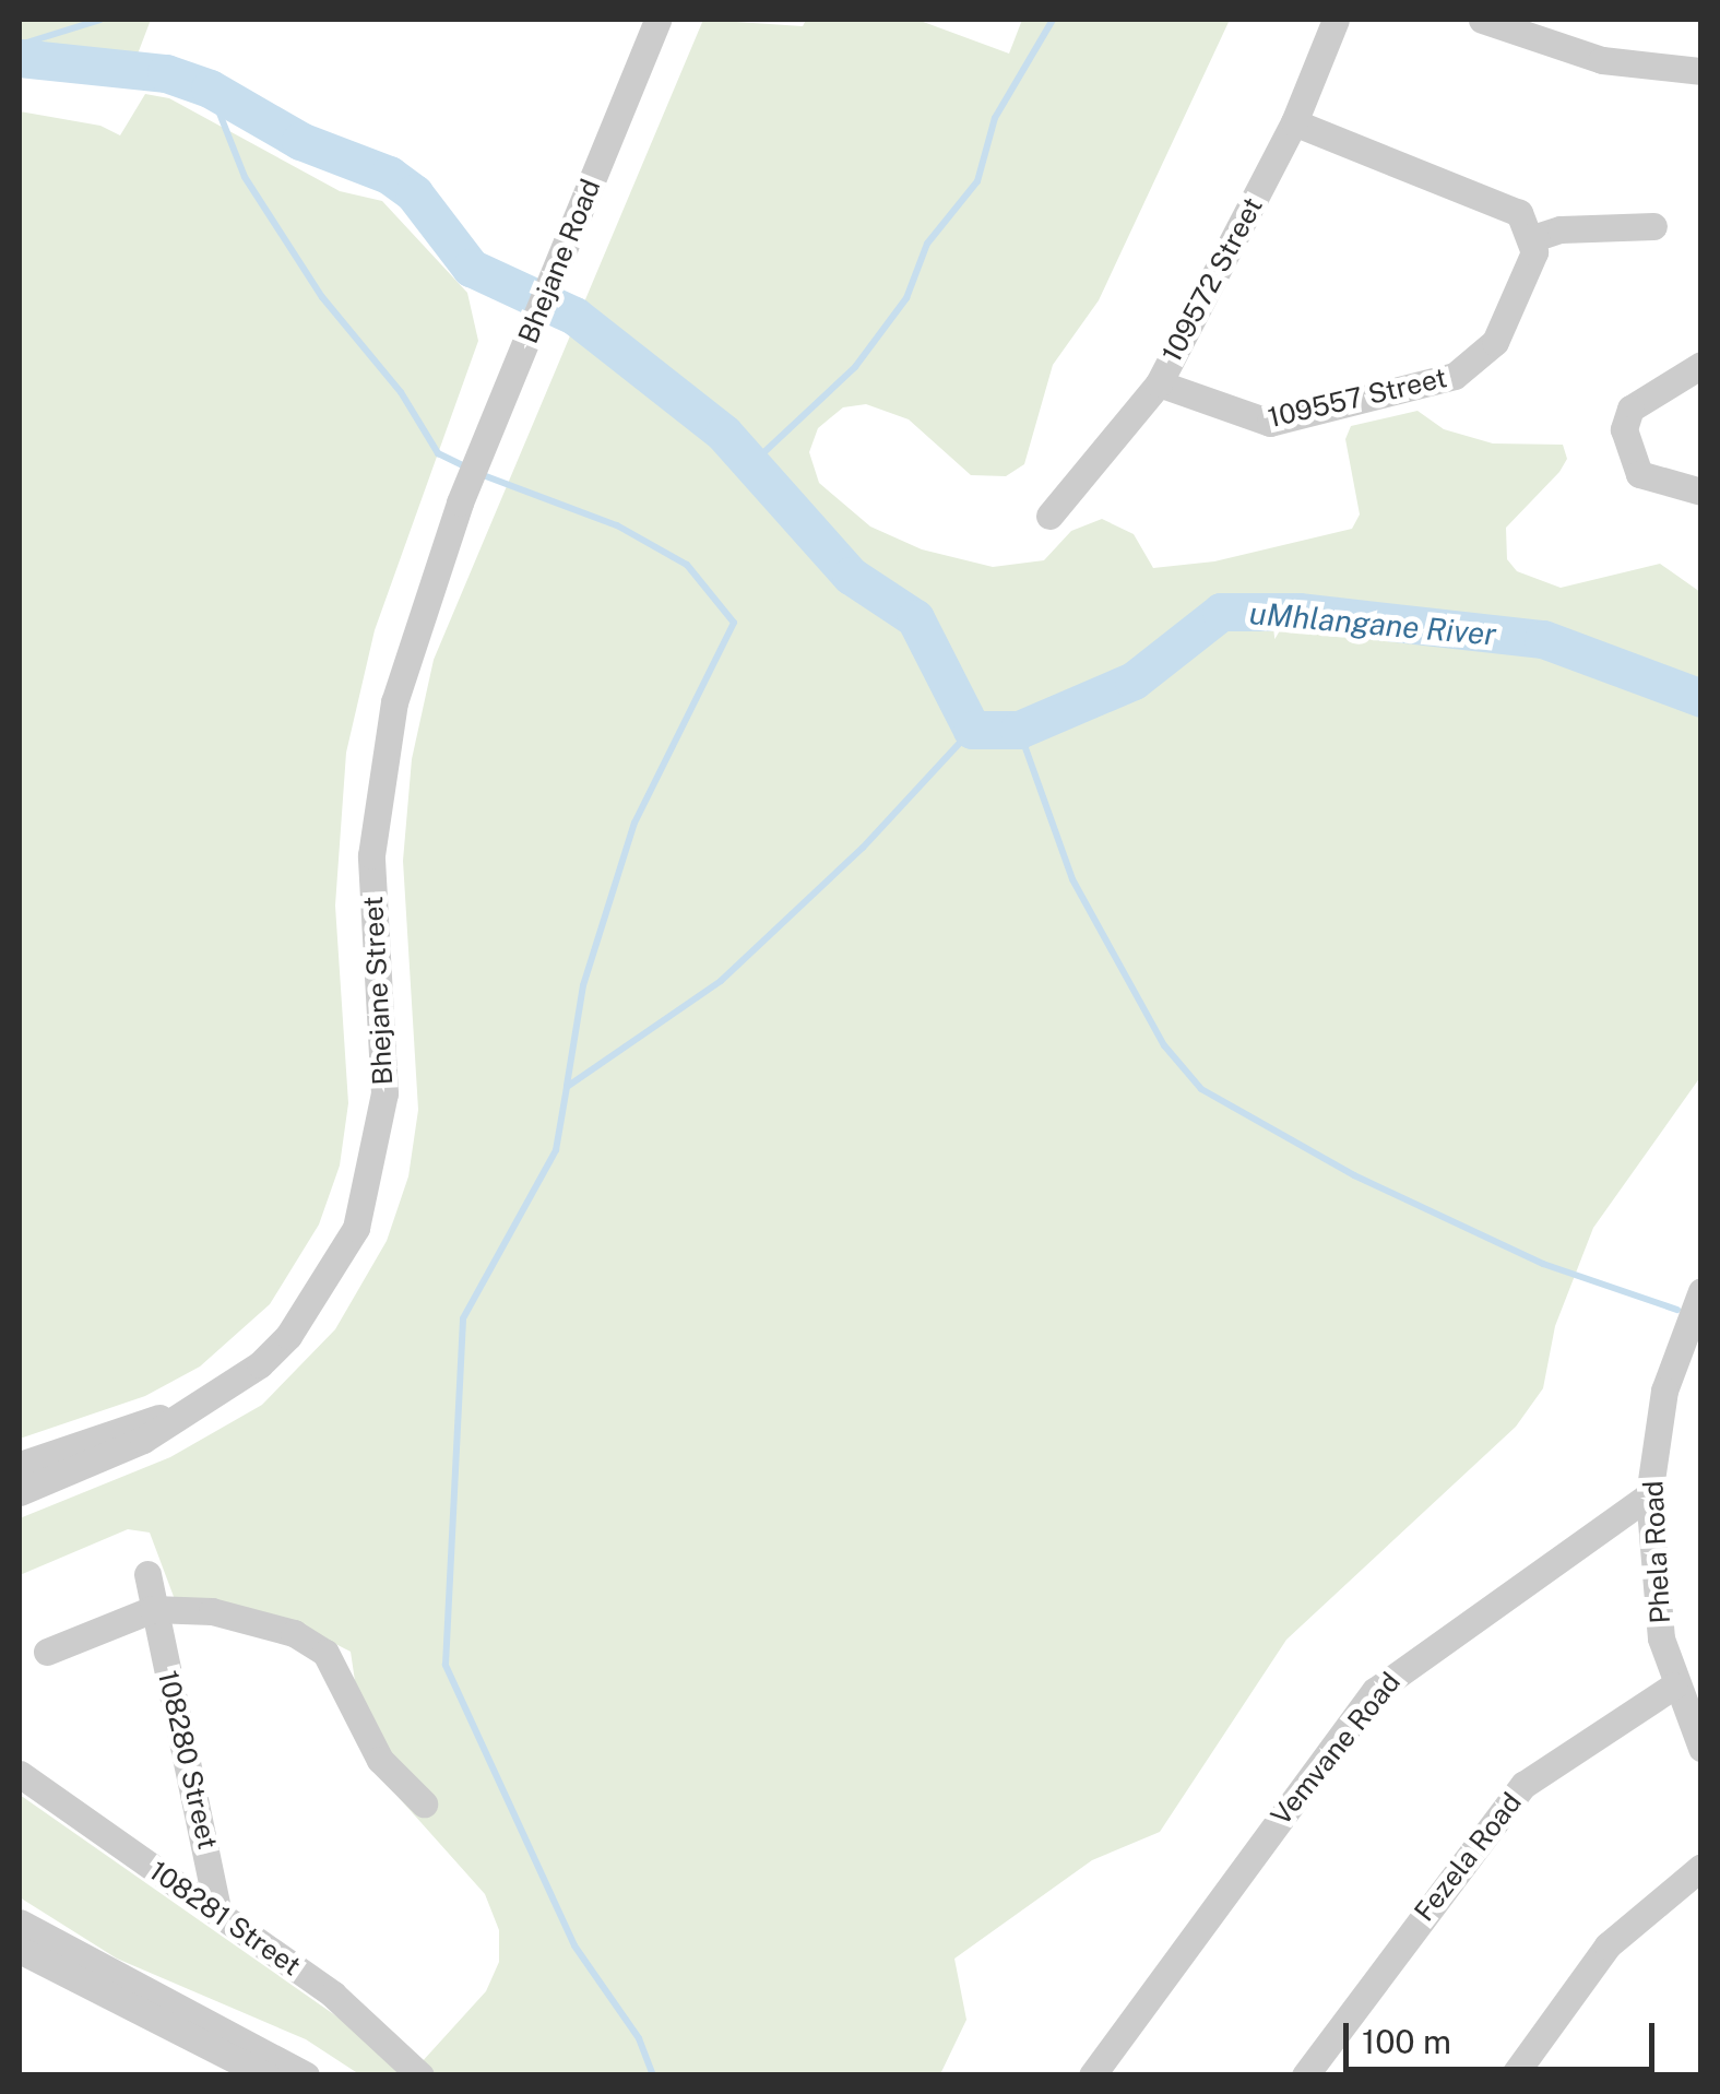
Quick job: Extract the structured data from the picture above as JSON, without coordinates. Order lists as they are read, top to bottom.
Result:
{
  "streets": {
    "street": [
      "Bhejane Road",
      "109572 Street",
      "109557 Street",
      "Bhejane Street",
      "Phela Road",
      "Vemvane Road",
      "108280 Street",
      "Fezela Road",
      "108281 Street"
    ]
  },
  "crossings": [
    ["Bhejane Road", "Bhejane Street"],
    ["109572 Street", "109557 Street"],
    ["Phela Road", "Vemvane Road"],
    ["Phela Road", "Fezela Road"],
    ["108280 Street", "108281 Street"]
  ],
  "water": ["uMhlangane River"],
  "scale_bar": "100 m"
}
